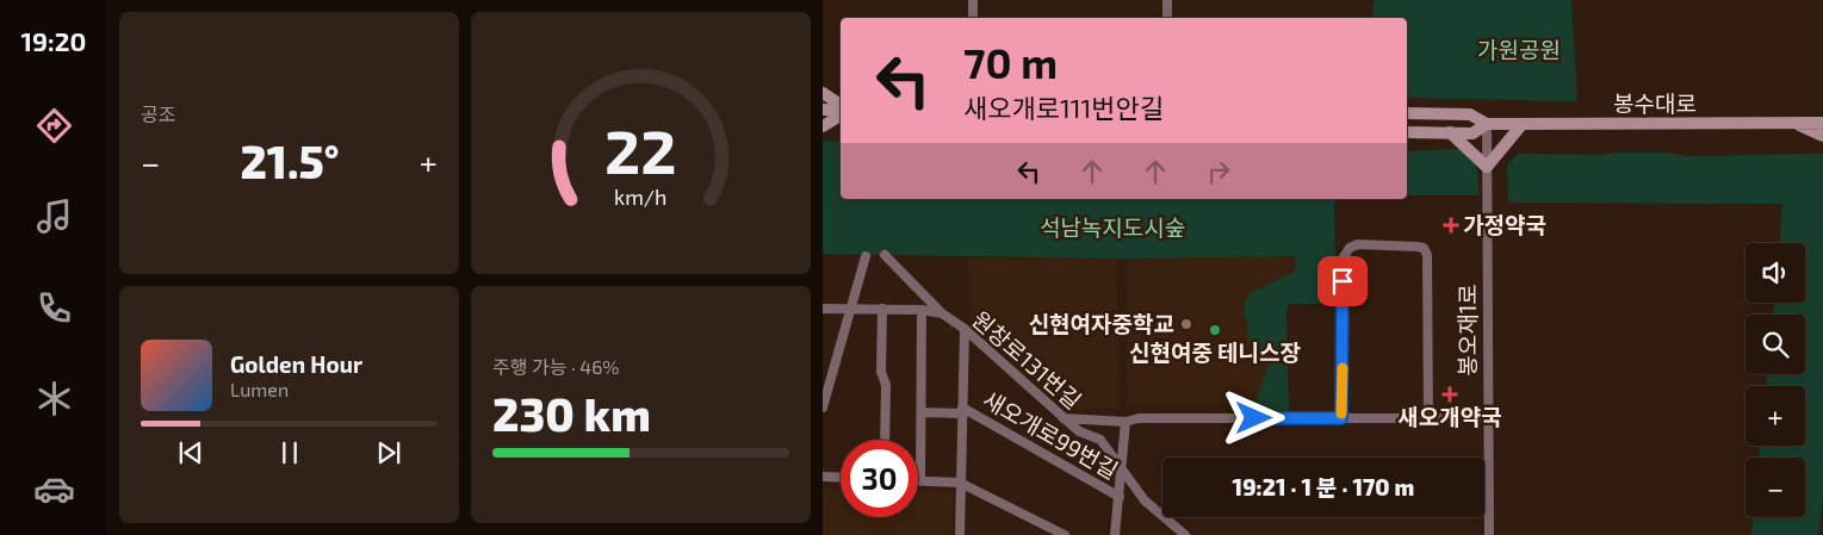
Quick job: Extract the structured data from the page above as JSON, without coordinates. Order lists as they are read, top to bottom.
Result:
{
  "streets": {
    "street": [
      "봉수대로",
      "봉오재1로",
      "원창로131번길",
      "새오개로99번길"
    ]
  },
  "crossings": [
    ["봉수대로", "봉오재1로"],
    ["원창로131번길", "새오개로99번길"]
  ],
  "parks": ["가원공원", "석남녹지도시숲"],
  "places": {
    "health": ["가정약국", "새오개약국"],
    "other": ["신현여자중학교", "신현여중 테니스장"]
  },
  "page": {
    "tabs": "19:20",
    "tile": [
      "공조",
      ["주행 가능 · 46%", "230 km"]
    ],
    "turn": ["70 m", "새오개로111번안길"],
    "heat": ["−", "21.5°", "+"],
    "map_buttons": ["+", "−"],
    "song": ["Golden Hour", "Lumen"],
    "limit": "30",
    "trip": "19:21 · 1 분 · 170 m",
    "gauge": ["22", "km/h"]
  }
}
